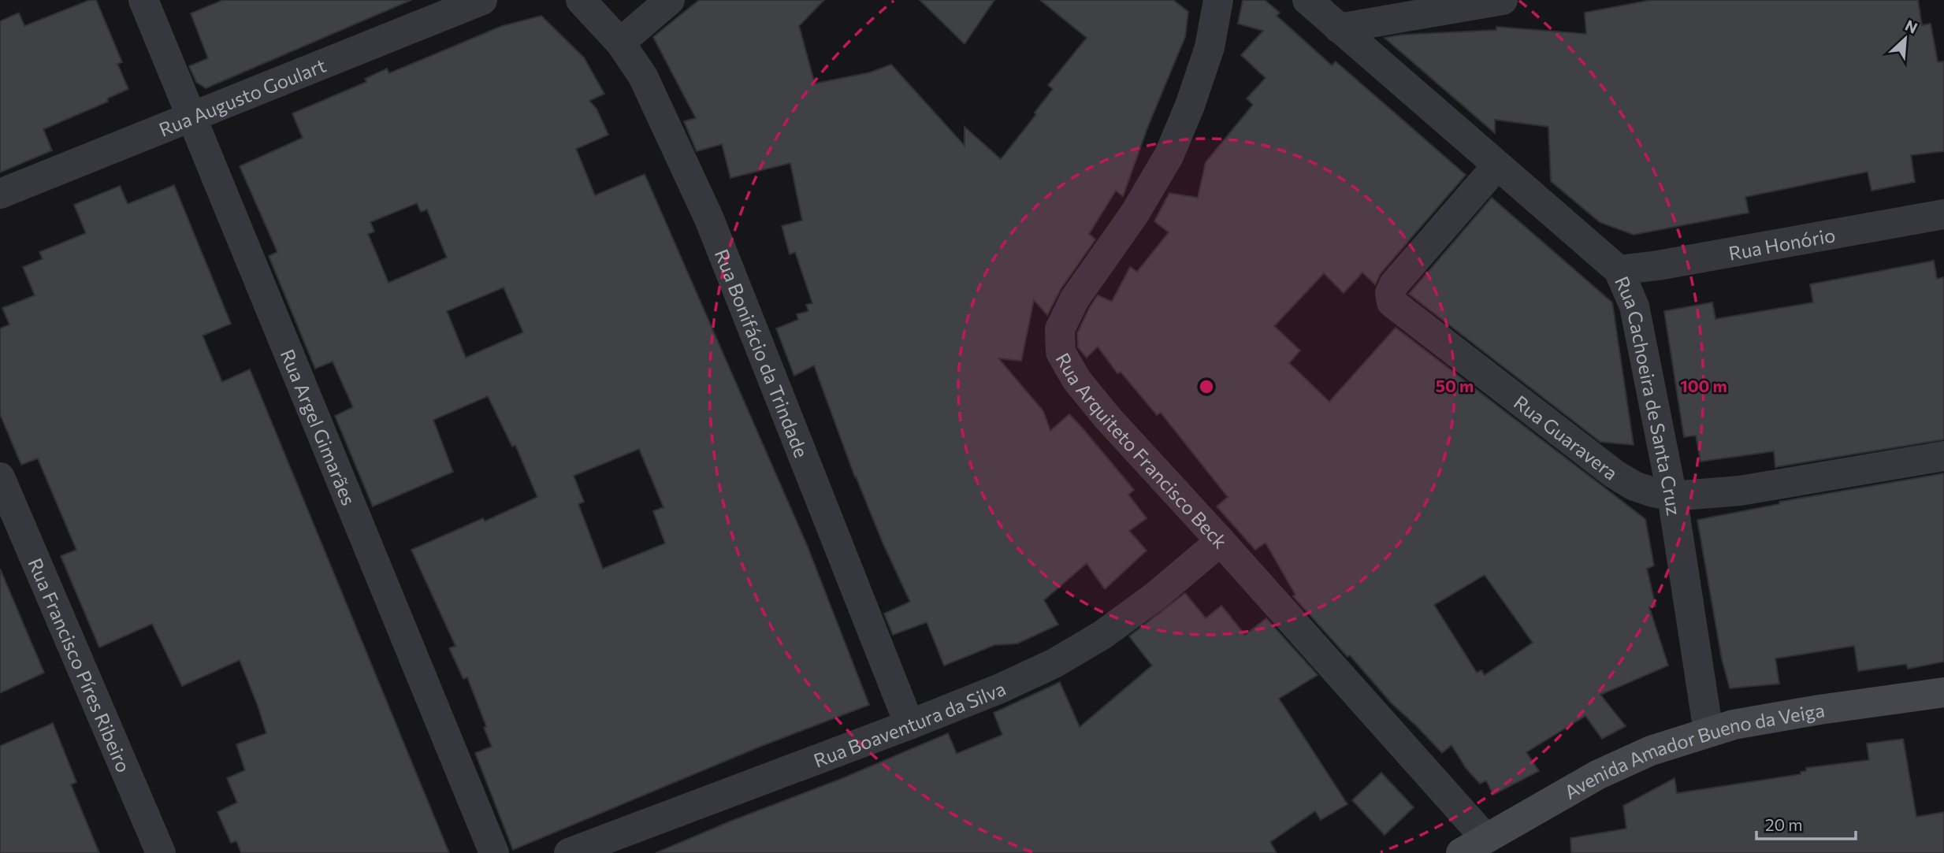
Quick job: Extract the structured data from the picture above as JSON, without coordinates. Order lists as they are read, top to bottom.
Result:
{
  "streets": {
    "main road": ["Avenida Amador Bueno da Veiga"],
    "street": [
      "Rua Augusto Goulart",
      "Rua Honório",
      "Rua Bonifácio da Trindade",
      "Rua Cachoeira de Santa Cruz",
      "Rua Argel Gimarães",
      "Rua Guaravera",
      "Rua Arquiteto Francisco Beck",
      "Rua Francisco Píres Ribeiro",
      "Rua Boaventura da Silva"
    ]
  },
  "crossings": [
    ["Rua Augusto Goulart", "Rua Argel Gimarães"],
    ["Rua Honório", "Rua Cachoeira de Santa Cruz"],
    ["Rua Bonifácio da Trindade", "Rua Boaventura da Silva"],
    ["Rua Cachoeira de Santa Cruz", "Rua Guaravera"],
    ["Rua Cachoeira de Santa Cruz", "Avenida Amador Bueno da Veiga"],
    ["Rua Arquiteto Francisco Beck", "Rua Boaventura da Silva"],
    ["Rua Arquiteto Francisco Beck", "Avenida Amador Bueno da Veiga"]
  ],
  "scale_bar": "20 m",
  "north": "top right",
  "rings": ["50 m", "100 m"]
}
